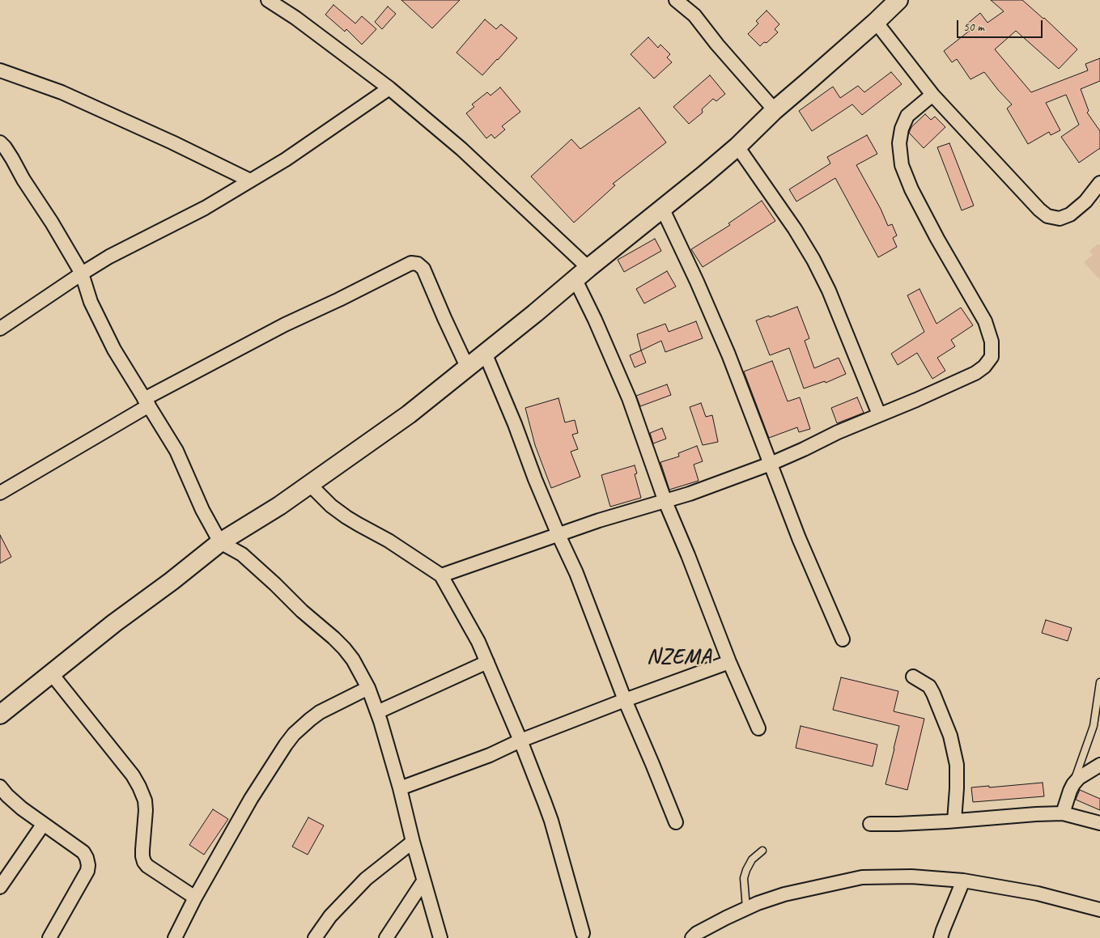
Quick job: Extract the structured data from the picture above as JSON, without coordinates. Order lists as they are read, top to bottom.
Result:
{
  "districts": ["NZEMA"],
  "scale_bar": "50 m"
}
